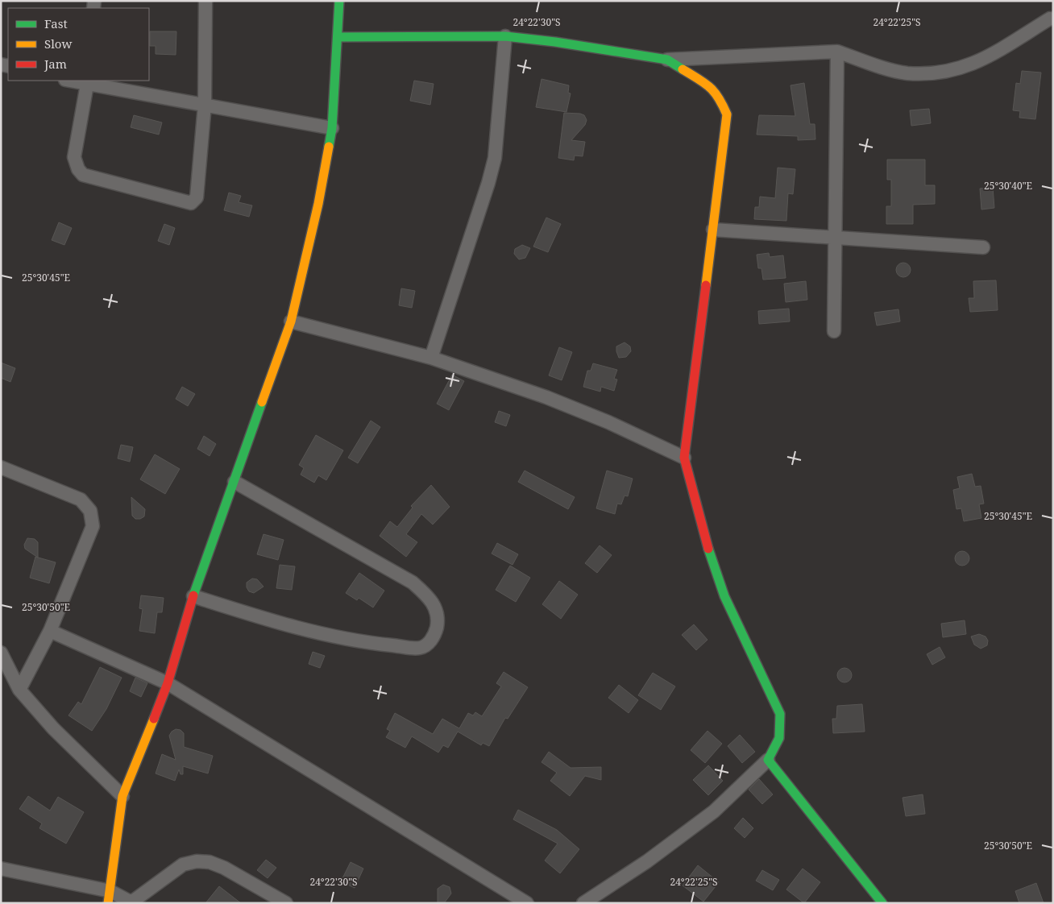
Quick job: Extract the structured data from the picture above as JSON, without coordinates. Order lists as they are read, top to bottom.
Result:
{
  "legend": ["Fast", "Slow", "Jam"],
  "coordinates": [
    "24°22'30\"S",
    "24°22'25\"S",
    "25°30'40\"E",
    "25°30'45\"E",
    "25°30'50\"E"
  ]
}
